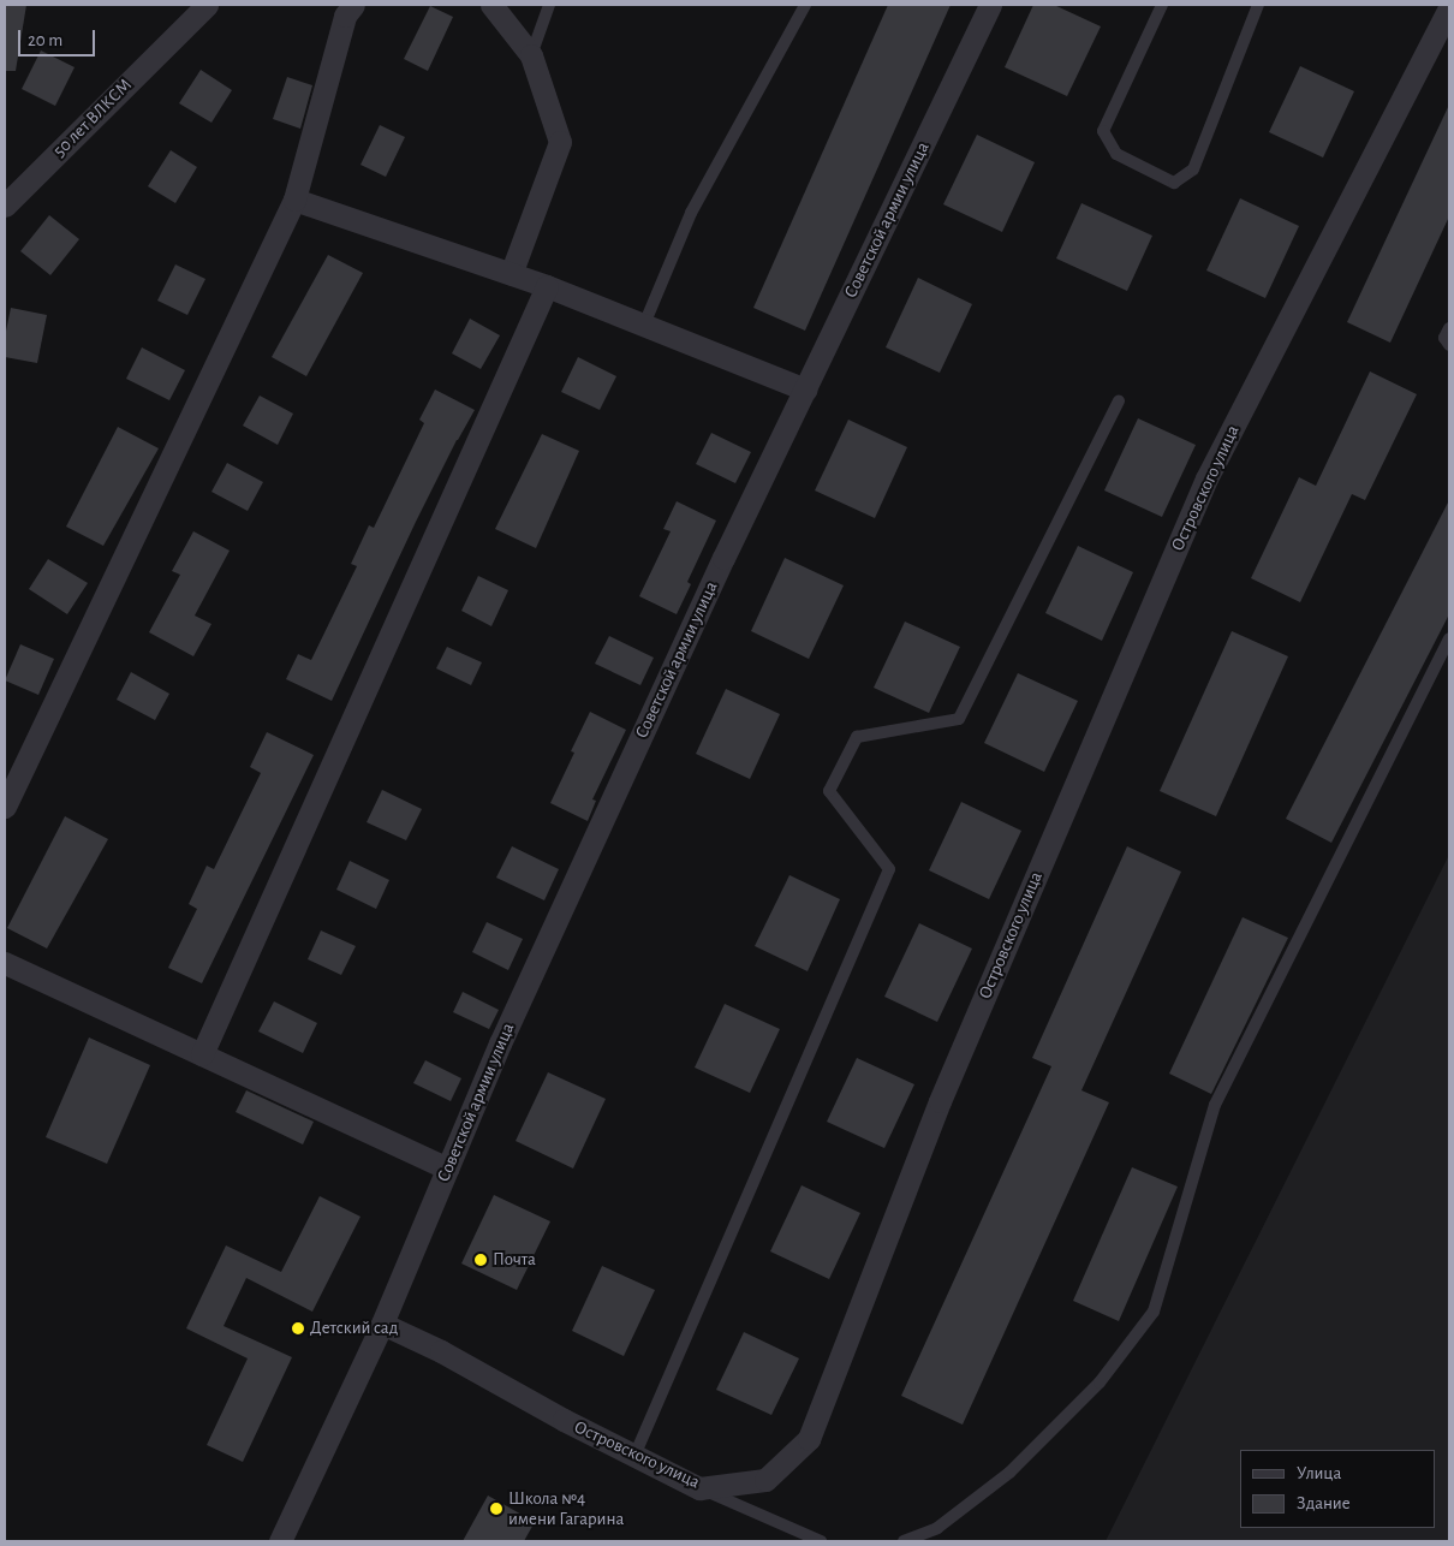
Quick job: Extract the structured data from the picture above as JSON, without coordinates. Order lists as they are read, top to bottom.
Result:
{
  "streets": {
    "street": ["50 лет ВЛКСМ", "Советской армии улица", "Островского улица"]
  },
  "crossings": [
    ["Советской армии улица", "Островского улица"]
  ],
  "places": ["Почта", "Детский сад", "Школа №4 имени Гагарина"],
  "legend": ["Улица", "Здание"],
  "scale_bar": "20 m"
}
